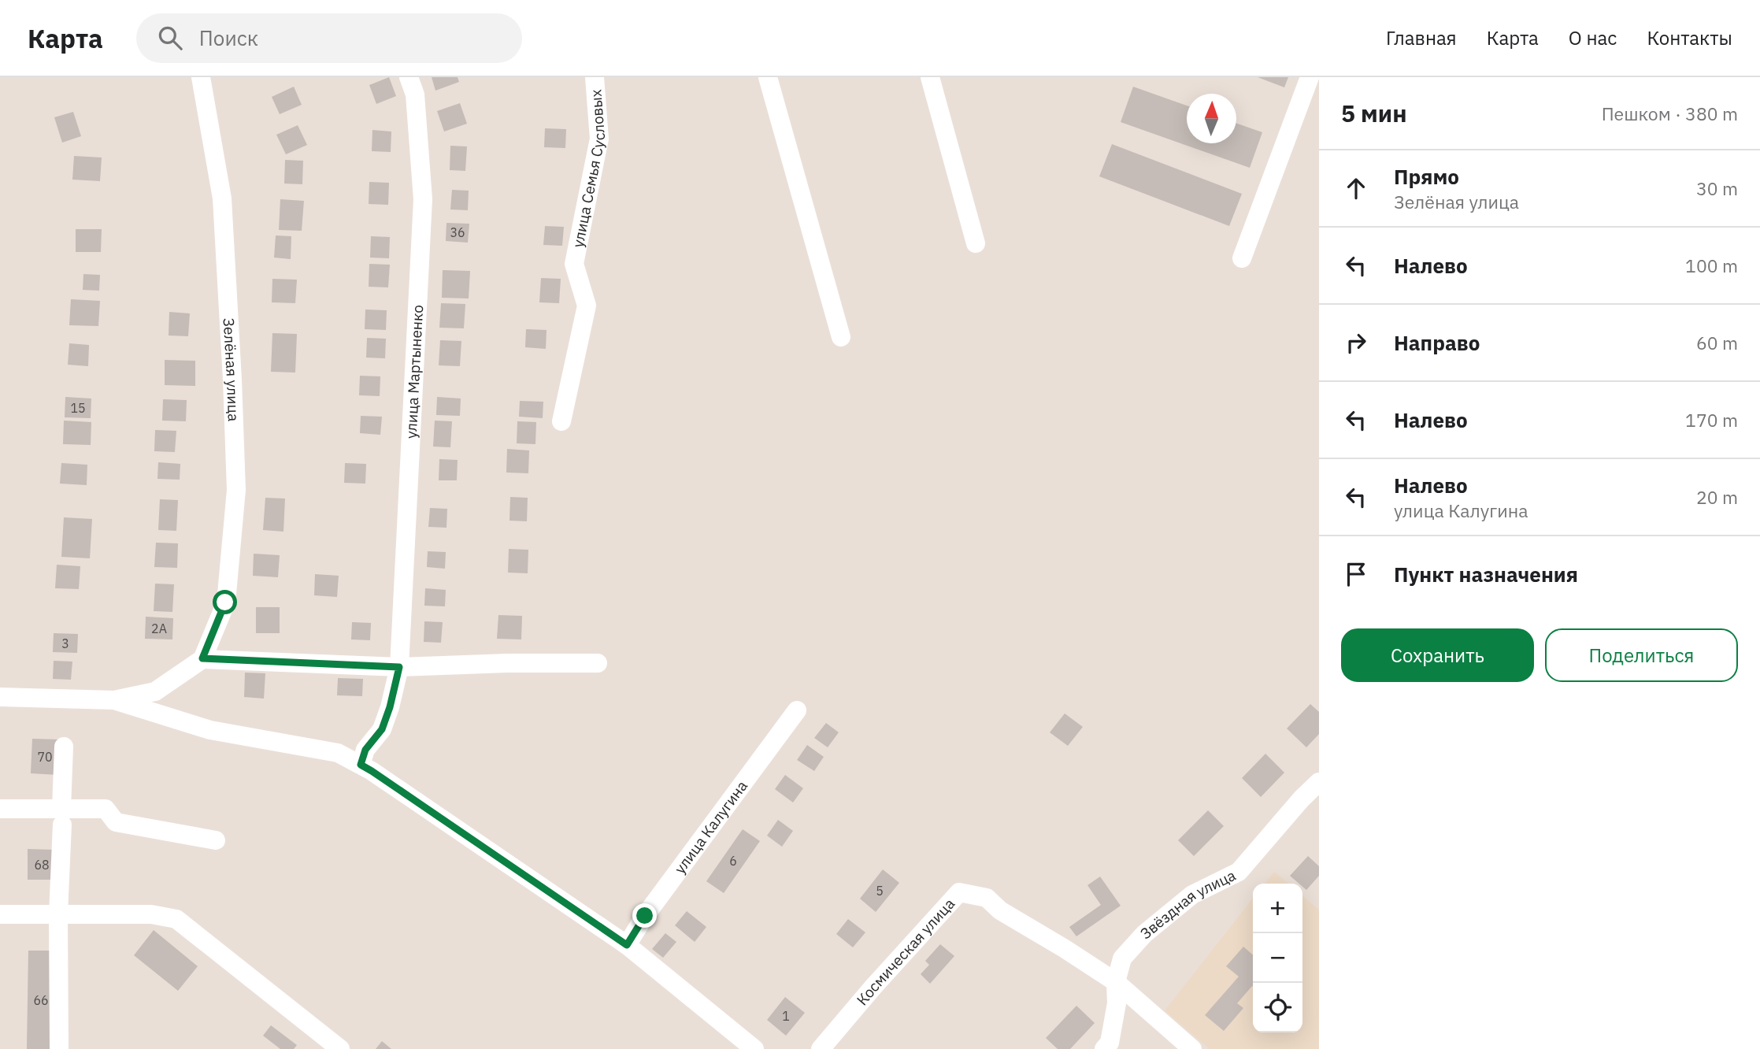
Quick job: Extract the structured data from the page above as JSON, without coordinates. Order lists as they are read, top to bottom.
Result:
{
  "streets": {
    "street": [
      "улица Семья Сусловых",
      "Зелёная улица",
      "улица Мартыненко",
      "улица Калугина",
      "Звёздная улица",
      "Космическая улица"
    ]
  },
  "crossings": [
    ["Звёздная улица", "Космическая улица"]
  ],
  "house_numbers": [
    "36",
    "15",
    "2А",
    "3",
    "70",
    "6",
    "68",
    "5",
    "66",
    "1"
  ],
  "north": "top",
  "page": {
    "header": "Карта",
    "search": "Поиск",
    "nav": [
      "Главная",
      "Карта",
      "О нас",
      "Контакты"
    ],
    "heading": ["5 мин", "Пешком · 380 m"],
    "list": [
      ["Прямо", "Зелёная улица", "30 m"],
      ["Налево", "100 m"],
      ["Направо", "60 m"],
      ["Налево", "170 m"],
      ["Налево", "улица Калугина", "20 m"],
      "Пункт назначения"
    ],
    "buttons": ["Сохранить", "Поделиться"],
    "map_buttons": ["+", "−"]
  }
}
